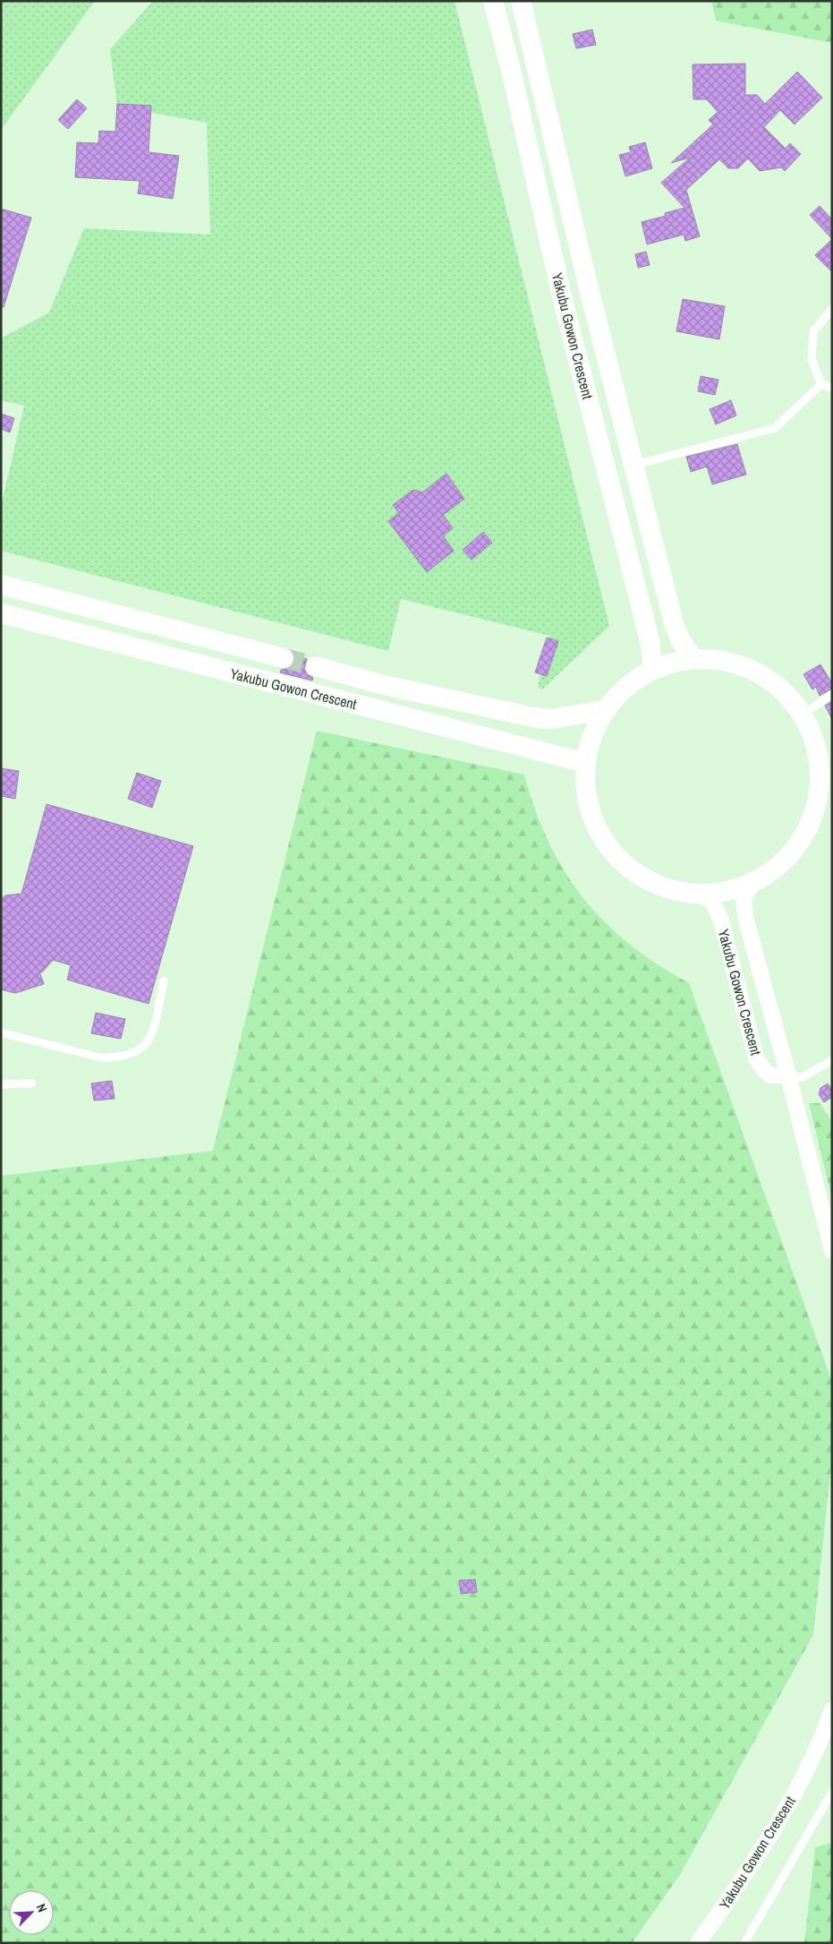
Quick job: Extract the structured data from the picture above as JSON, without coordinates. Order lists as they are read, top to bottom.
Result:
{
  "streets": {
    "street": ["Yakubu Gowon Crescent"]
  },
  "north": "top right"
}
